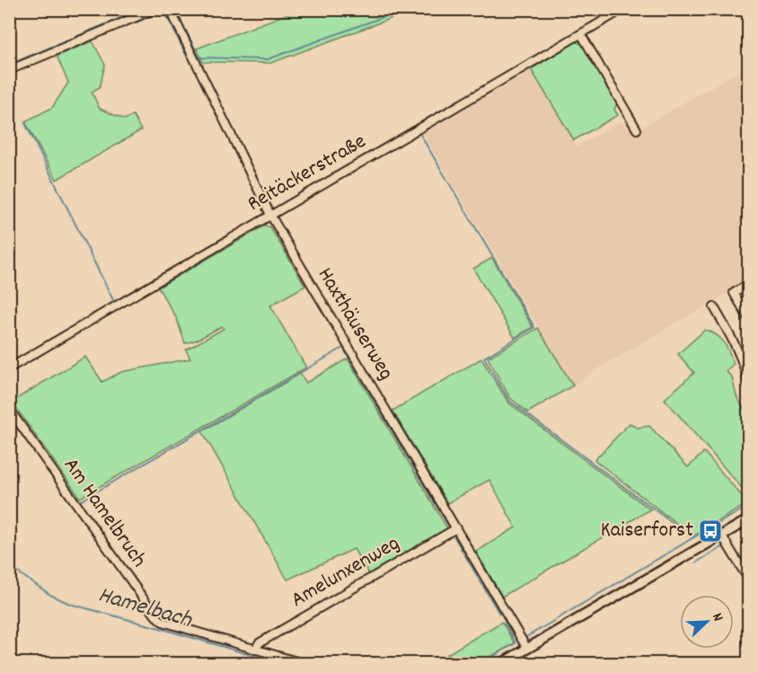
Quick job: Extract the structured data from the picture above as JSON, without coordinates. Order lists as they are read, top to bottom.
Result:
{
  "streets": {
    "street": [
      "Reitäckerstraße",
      "Haxthäuserweg",
      "Am Hamelbruch",
      "Amelunxenweg"
    ]
  },
  "crossings": [
    ["Reitäckerstraße", "Haxthäuserweg"],
    ["Haxthäuserweg", "Amelunxenweg"],
    ["Am Hamelbruch", "Amelunxenweg"]
  ],
  "water": ["Hamelbach"],
  "places": {
    "bus stop": ["Kaiserforst"]
  },
  "north": "top right"
}
